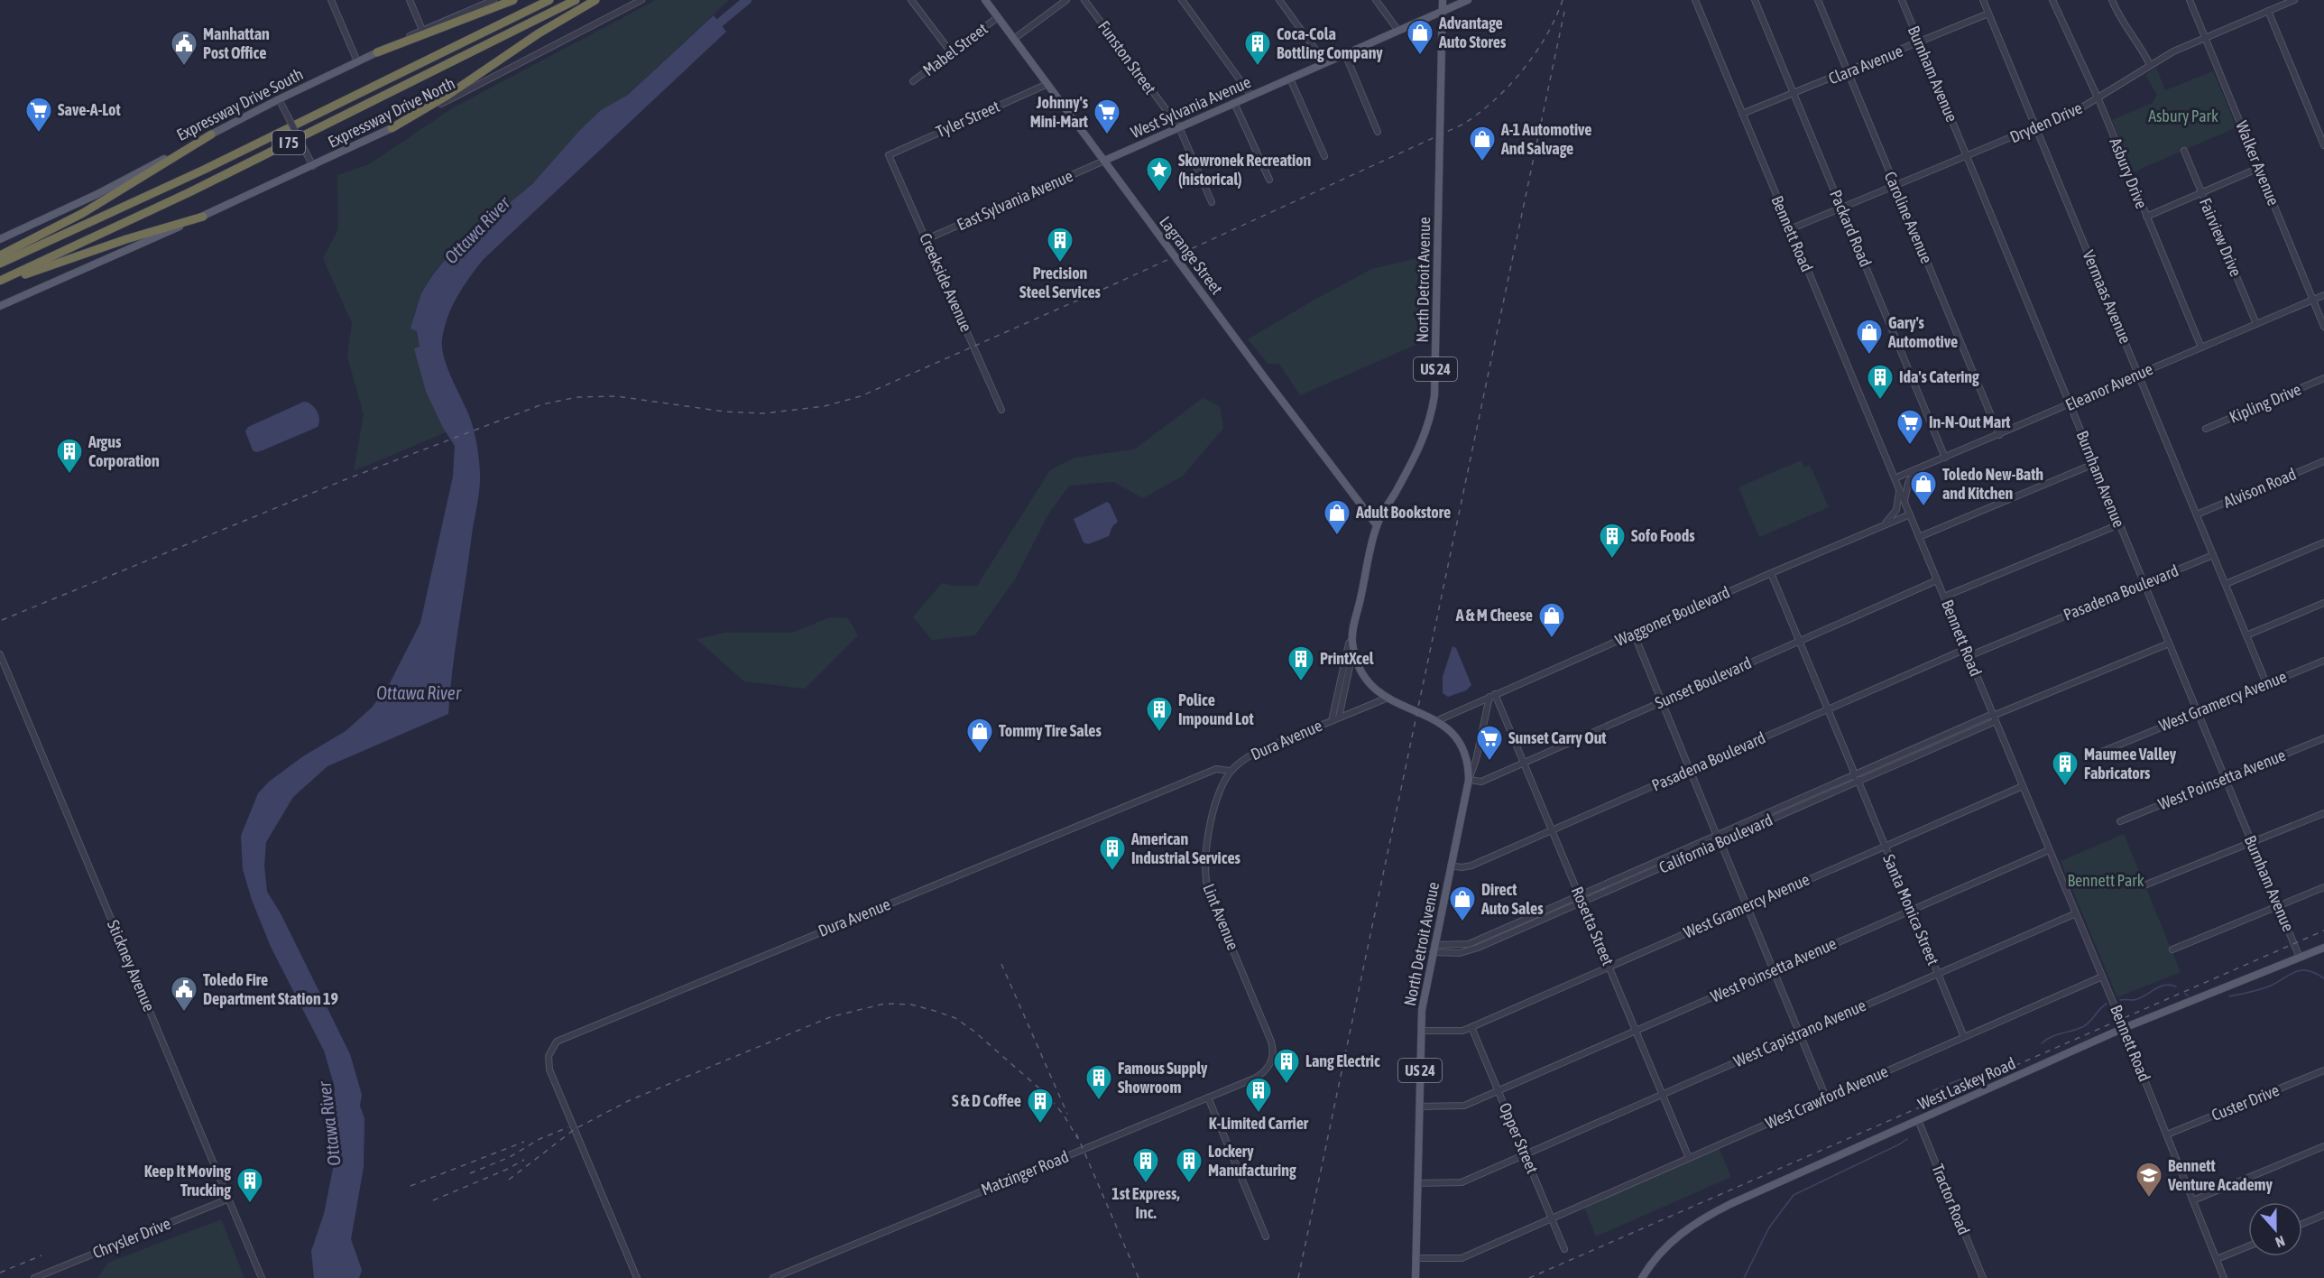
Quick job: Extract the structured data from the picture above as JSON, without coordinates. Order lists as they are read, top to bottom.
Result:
{
  "streets": {
    "highway": ["I 75"],
    "main road": [
      "Expressway Drive South",
      "West Sylvania Avenue",
      "Expressway Drive North",
      "Lagrange Street",
      "North Detroit Avenue",
      "US 24",
      "West Laskey Road"
    ],
    "street": [
      "Mabel Street",
      "Funston Street",
      "Clara Avenue",
      "Burnham Avenue",
      "Tyler Street",
      "Dryden Drive",
      "Walker Avenue",
      "Asbury Drive",
      "East Sylvania Avenue",
      "Caroline Avenue",
      "Packard Road",
      "Bennett Road",
      "Fairview Drive",
      "Creekside Avenue",
      "Vermaas Avenue",
      "Eleanor Avenue",
      "Kipling Drive",
      "Alvison Road",
      "Pasadena Boulevard",
      "Waggoner Boulevard",
      "Sunset Boulevard",
      "West Gramercy Avenue",
      "Dura Avenue",
      "West Poinsetta Avenue",
      "California Boulevard",
      "Santa Monica Street",
      "Lint Avenue",
      "Rosetta Street",
      "Stickney Avenue",
      "West Capistrano Avenue",
      "West Crawford Avenue",
      "Custer Drive",
      "Opper Street",
      "Matzinger Road",
      "Tractor Road",
      "Chrysler Drive"
    ]
  },
  "crossings": [
    ["Mabel Street", "Lagrange Street"],
    ["Funston Street", "West Sylvania Avenue"],
    ["Clara Avenue", "Burnham Avenue"],
    ["Clara Avenue", "Caroline Avenue"],
    ["Clara Avenue", "Packard Road"],
    ["Clara Avenue", "Bennett Road"],
    ["Clara Avenue", "Vermaas Avenue"],
    ["Burnham Avenue", "Dryden Drive"],
    ["Burnham Avenue", "Eleanor Avenue"],
    ["Burnham Avenue", "Pasadena Boulevard"],
    ["Burnham Avenue", "West Gramercy Avenue"],
    ["Burnham Avenue", "West Poinsetta Avenue"],
    ["Burnham Avenue", "California Boulevard"],
    ["Burnham Avenue", "West Laskey Road"],
    ["West Sylvania Avenue", "East Sylvania Avenue"],
    ["West Sylvania Avenue", "Lagrange Street"],
    ["West Sylvania Avenue", "North Detroit Avenue"],
    ["Tyler Street", "Lagrange Street"],
    ["Tyler Street", "Creekside Avenue"],
    ["Dryden Drive", "Walker Avenue"],
    ["Dryden Drive", "Asbury Drive"],
    ["Dryden Drive", "Caroline Avenue"],
    ["Dryden Drive", "Packard Road"],
    ["Dryden Drive", "Bennett Road"],
    ["Dryden Drive", "Vermaas Avenue"],
    ["Walker Avenue", "Eleanor Avenue"],
    ["Asbury Drive", "Eleanor Avenue"],
    ["East Sylvania Avenue", "Lagrange Street"],
    ["East Sylvania Avenue", "Creekside Avenue"],
    ["Caroline Avenue", "Eleanor Avenue"],
    ["Packard Road", "Eleanor Avenue"],
    ["Bennett Road", "Eleanor Avenue"],
    ["Bennett Road", "Pasadena Boulevard"],
    ["Bennett Road", "Waggoner Boulevard"],
    ["Bennett Road", "Sunset Boulevard"],
    ["Bennett Road", "West Gramercy Avenue"],
    ["Bennett Road", "West Poinsetta Avenue"],
    ["Bennett Road", "California Boulevard"],
    ["Bennett Road", "West Capistrano Avenue"],
    ["Bennett Road", "West Laskey Road"],
    ["Bennett Road", "West Crawford Avenue"],
    ["Bennett Road", "Custer Drive"],
    ["Fairview Drive", "Eleanor Avenue"],
    ["Lagrange Street", "North Detroit Avenue"],
    ["North Detroit Avenue", "Pasadena Boulevard"],
    ["North Detroit Avenue", "Waggoner Boulevard"],
    ["North Detroit Avenue", "Sunset Boulevard"],
    ["North Detroit Avenue", "West Gramercy Avenue"],
    ["North Detroit Avenue", "Dura Avenue"],
    ["North Detroit Avenue", "West Poinsetta Avenue"],
    ["North Detroit Avenue", "California Boulevard"],
    ["North Detroit Avenue", "Rosetta Street"],
    ["North Detroit Avenue", "West Capistrano Avenue"],
    ["North Detroit Avenue", "West Crawford Avenue"],
    ["Vermaas Avenue", "Eleanor Avenue"],
    ["Vermaas Avenue", "Alvison Road"],
    ["Vermaas Avenue", "Pasadena Boulevard"],
    ["Vermaas Avenue", "West Gramercy Avenue"],
    ["Pasadena Boulevard", "Santa Monica Street"],
    ["Pasadena Boulevard", "Rosetta Street"],
    ["Waggoner Boulevard", "Santa Monica Street"],
    ["Waggoner Boulevard", "Rosetta Street"],
    ["Sunset Boulevard", "Santa Monica Street"],
    ["Sunset Boulevard", "Rosetta Street"],
    ["West Gramercy Avenue", "Santa Monica Street"],
    ["West Gramercy Avenue", "Rosetta Street"],
    ["West Gramercy Avenue", "Opper Street"],
    ["Dura Avenue", "Lint Avenue"],
    ["West Poinsetta Avenue", "Santa Monica Street"],
    ["West Poinsetta Avenue", "Rosetta Street"],
    ["West Poinsetta Avenue", "Opper Street"],
    ["California Boulevard", "Santa Monica Street"],
    ["California Boulevard", "Rosetta Street"],
    ["Santa Monica Street", "West Capistrano Avenue"],
    ["Santa Monica Street", "West Crawford Avenue"],
    ["Lint Avenue", "Matzinger Road"],
    ["Rosetta Street", "West Capistrano Avenue"],
    ["Rosetta Street", "West Crawford Avenue"],
    ["Stickney Avenue", "Chrysler Drive"],
    ["West Capistrano Avenue", "Opper Street"],
    ["West Laskey Road", "Tractor Road"],
    ["West Crawford Avenue", "Opper Street"]
  ],
  "water": ["Ottawa River"],
  "parks": ["Asbury Park", "Bennett Park"],
  "places": {
    "shop": [
      "Advantage Auto Stores",
      "A-1 Automotive And Salvage",
      "Gary's Automotive",
      "Toledo New-Bath and Kitchen",
      "Adult Bookstore",
      "A & M Cheese",
      "Tommy Tire Sales",
      "Direct Auto Sales"
    ],
    "public building": ["Manhattan Post Office", "Toledo Fire Department Station 19"],
    "building": [
      "Coca-Cola Bottling Company",
      "Precision Steel Services",
      "Ida's Catering",
      "Argus Corporation",
      "Sofo Foods",
      "PrintXcel",
      "Police Impound Lot",
      "Maumee Valley Fabricators",
      "American Industrial Services",
      "Lang Electric",
      "Famous Supply Showroom",
      "K-Limited Carrier",
      "S & D Coffee",
      "1st Express, Inc.",
      "Lockery Manufacturing",
      "Keep It Moving Trucking"
    ],
    "supermarket": [
      "Save-A-Lot",
      "Johnny's Mini-Mart",
      "In-N-Out Mart",
      "Sunset Carry Out"
    ],
    "place": ["Skowronek Recreation (historical)"],
    "school or university": ["Bennett Venture Academy"]
  },
  "north": "bottom"
}
